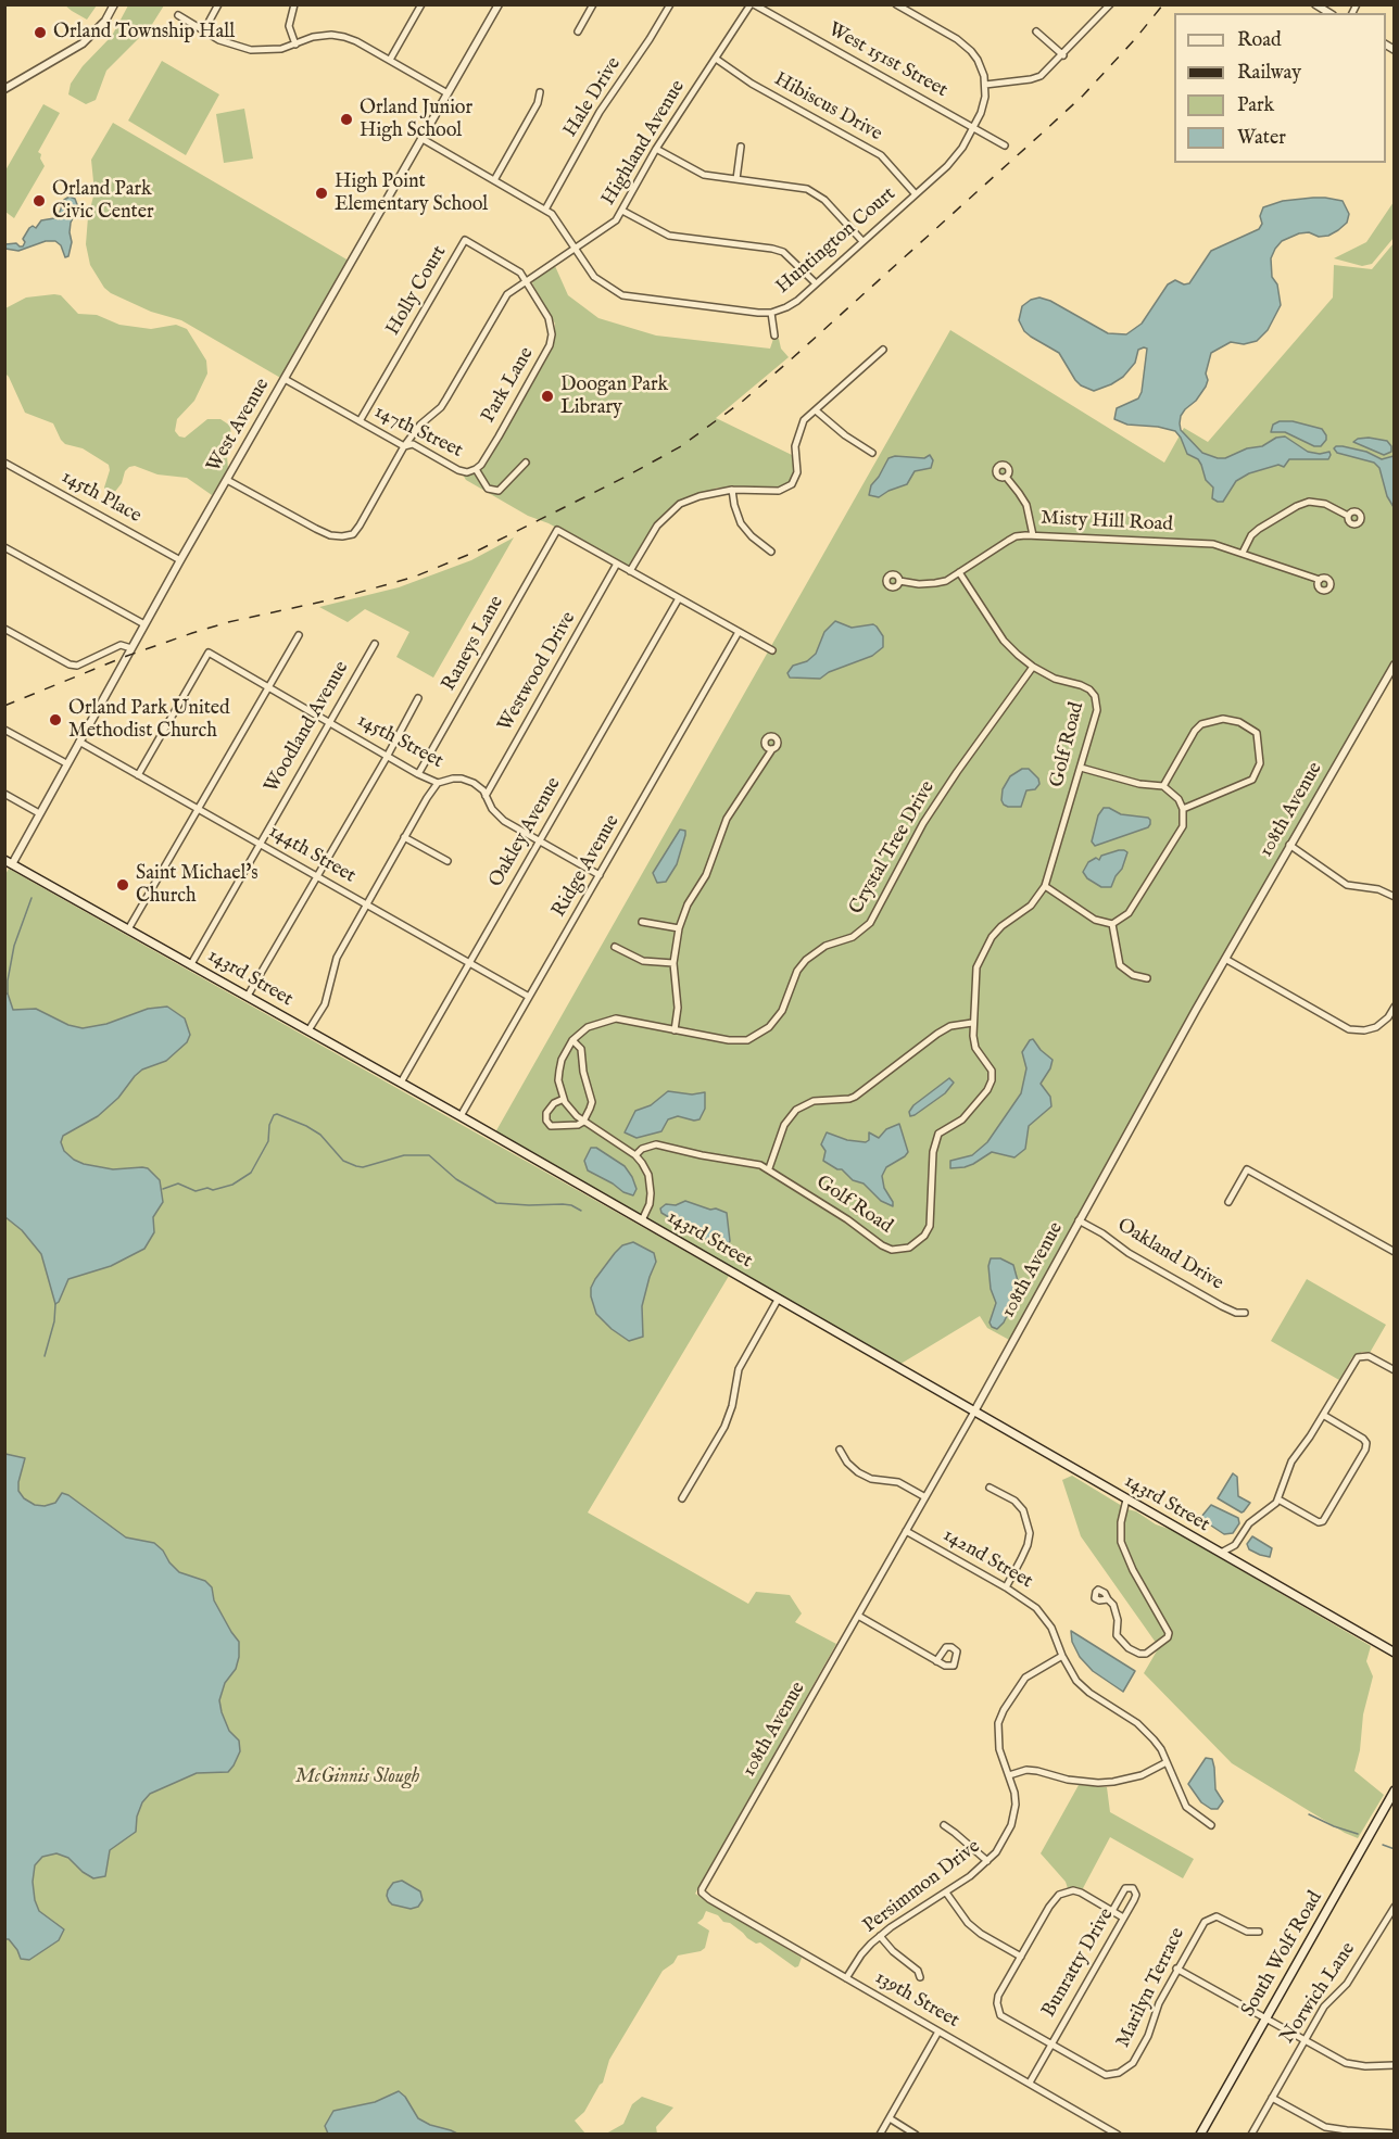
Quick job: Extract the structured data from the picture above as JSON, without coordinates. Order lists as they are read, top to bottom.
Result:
{
  "streets": {
    "main road": ["143rd Street", "South Wolf Road"],
    "street": [
      "West 151st Street",
      "Hale Drive",
      "Hibiscus Drive",
      "Highland Avenue",
      "Huntington Court",
      "Holly Court",
      "Park Lane",
      "West Avenue",
      "147th Street",
      "145th Place",
      "Misty Hill Road",
      "Raneys Lane",
      "Westwood Drive",
      "Woodland Avenue",
      "145th Street",
      "Golf Road",
      "108th Avenue",
      "Oakley Avenue",
      "Crystal Tree Drive",
      "144th Street",
      "Ridge Avenue",
      "Oakland Drive",
      "142nd Street",
      "Persimmon Drive",
      "Bunratty Drive",
      "Marilyn Terrace",
      "Norwich Lane",
      "139th Street"
    ]
  },
  "crossings": [
    ["West 151st Street", "Highland Avenue"],
    ["West 151st Street", "Huntington Court"],
    ["Hale Drive", "Huntington Court"],
    ["Hibiscus Drive", "Highland Avenue"],
    ["Hibiscus Drive", "Huntington Court"],
    ["Highland Avenue", "Huntington Court"],
    ["Highland Avenue", "Holly Court"],
    ["Highland Avenue", "Park Lane"],
    ["Highland Avenue", "West Avenue"],
    ["Highland Avenue", "147th Street"],
    ["Huntington Court", "West Avenue"],
    ["Holly Court", "Park Lane"],
    ["Holly Court", "147th Street"],
    ["Park Lane", "147th Street"],
    ["West Avenue", "147th Street"],
    ["West Avenue", "145th Place"],
    ["West Avenue", "144th Street"],
    ["West Avenue", "143rd Street"],
    ["Raneys Lane", "Westwood Drive"],
    ["Raneys Lane", "145th Street"],
    ["Westwood Drive", "145th Street"],
    ["Woodland Avenue", "145th Street"],
    ["Woodland Avenue", "144th Street"],
    ["Woodland Avenue", "143rd Street"],
    ["145th Street", "Oakley Avenue"],
    ["145th Street", "144th Street"],
    ["145th Street", "Ridge Avenue"],
    ["Golf Road", "Crystal Tree Drive"],
    ["108th Avenue", "143rd Street"],
    ["108th Avenue", "Oakland Drive"],
    ["108th Avenue", "142nd Street"],
    ["108th Avenue", "139th Street"],
    ["Oakley Avenue", "144th Street"],
    ["Oakley Avenue", "143rd Street"],
    ["144th Street", "Ridge Avenue"],
    ["Ridge Avenue", "143rd Street"],
    ["142nd Street", "Persimmon Drive"],
    ["Persimmon Drive", "139th Street"],
    ["Bunratty Drive", "Marilyn Terrace"],
    ["Bunratty Drive", "139th Street"]
  ],
  "parks": ["McGinnis Slough"],
  "places": [
    "Orland Township Hall",
    "Orland Junior High School",
    "High Point Elementary School",
    "Orland Park Civic Center",
    "Doogan Park Library",
    "Orland Park United Methodist Church",
    "Saint Michael's Church"
  ],
  "legend": [
    "Road",
    "Railway",
    "Park",
    "Water"
  ]
}
